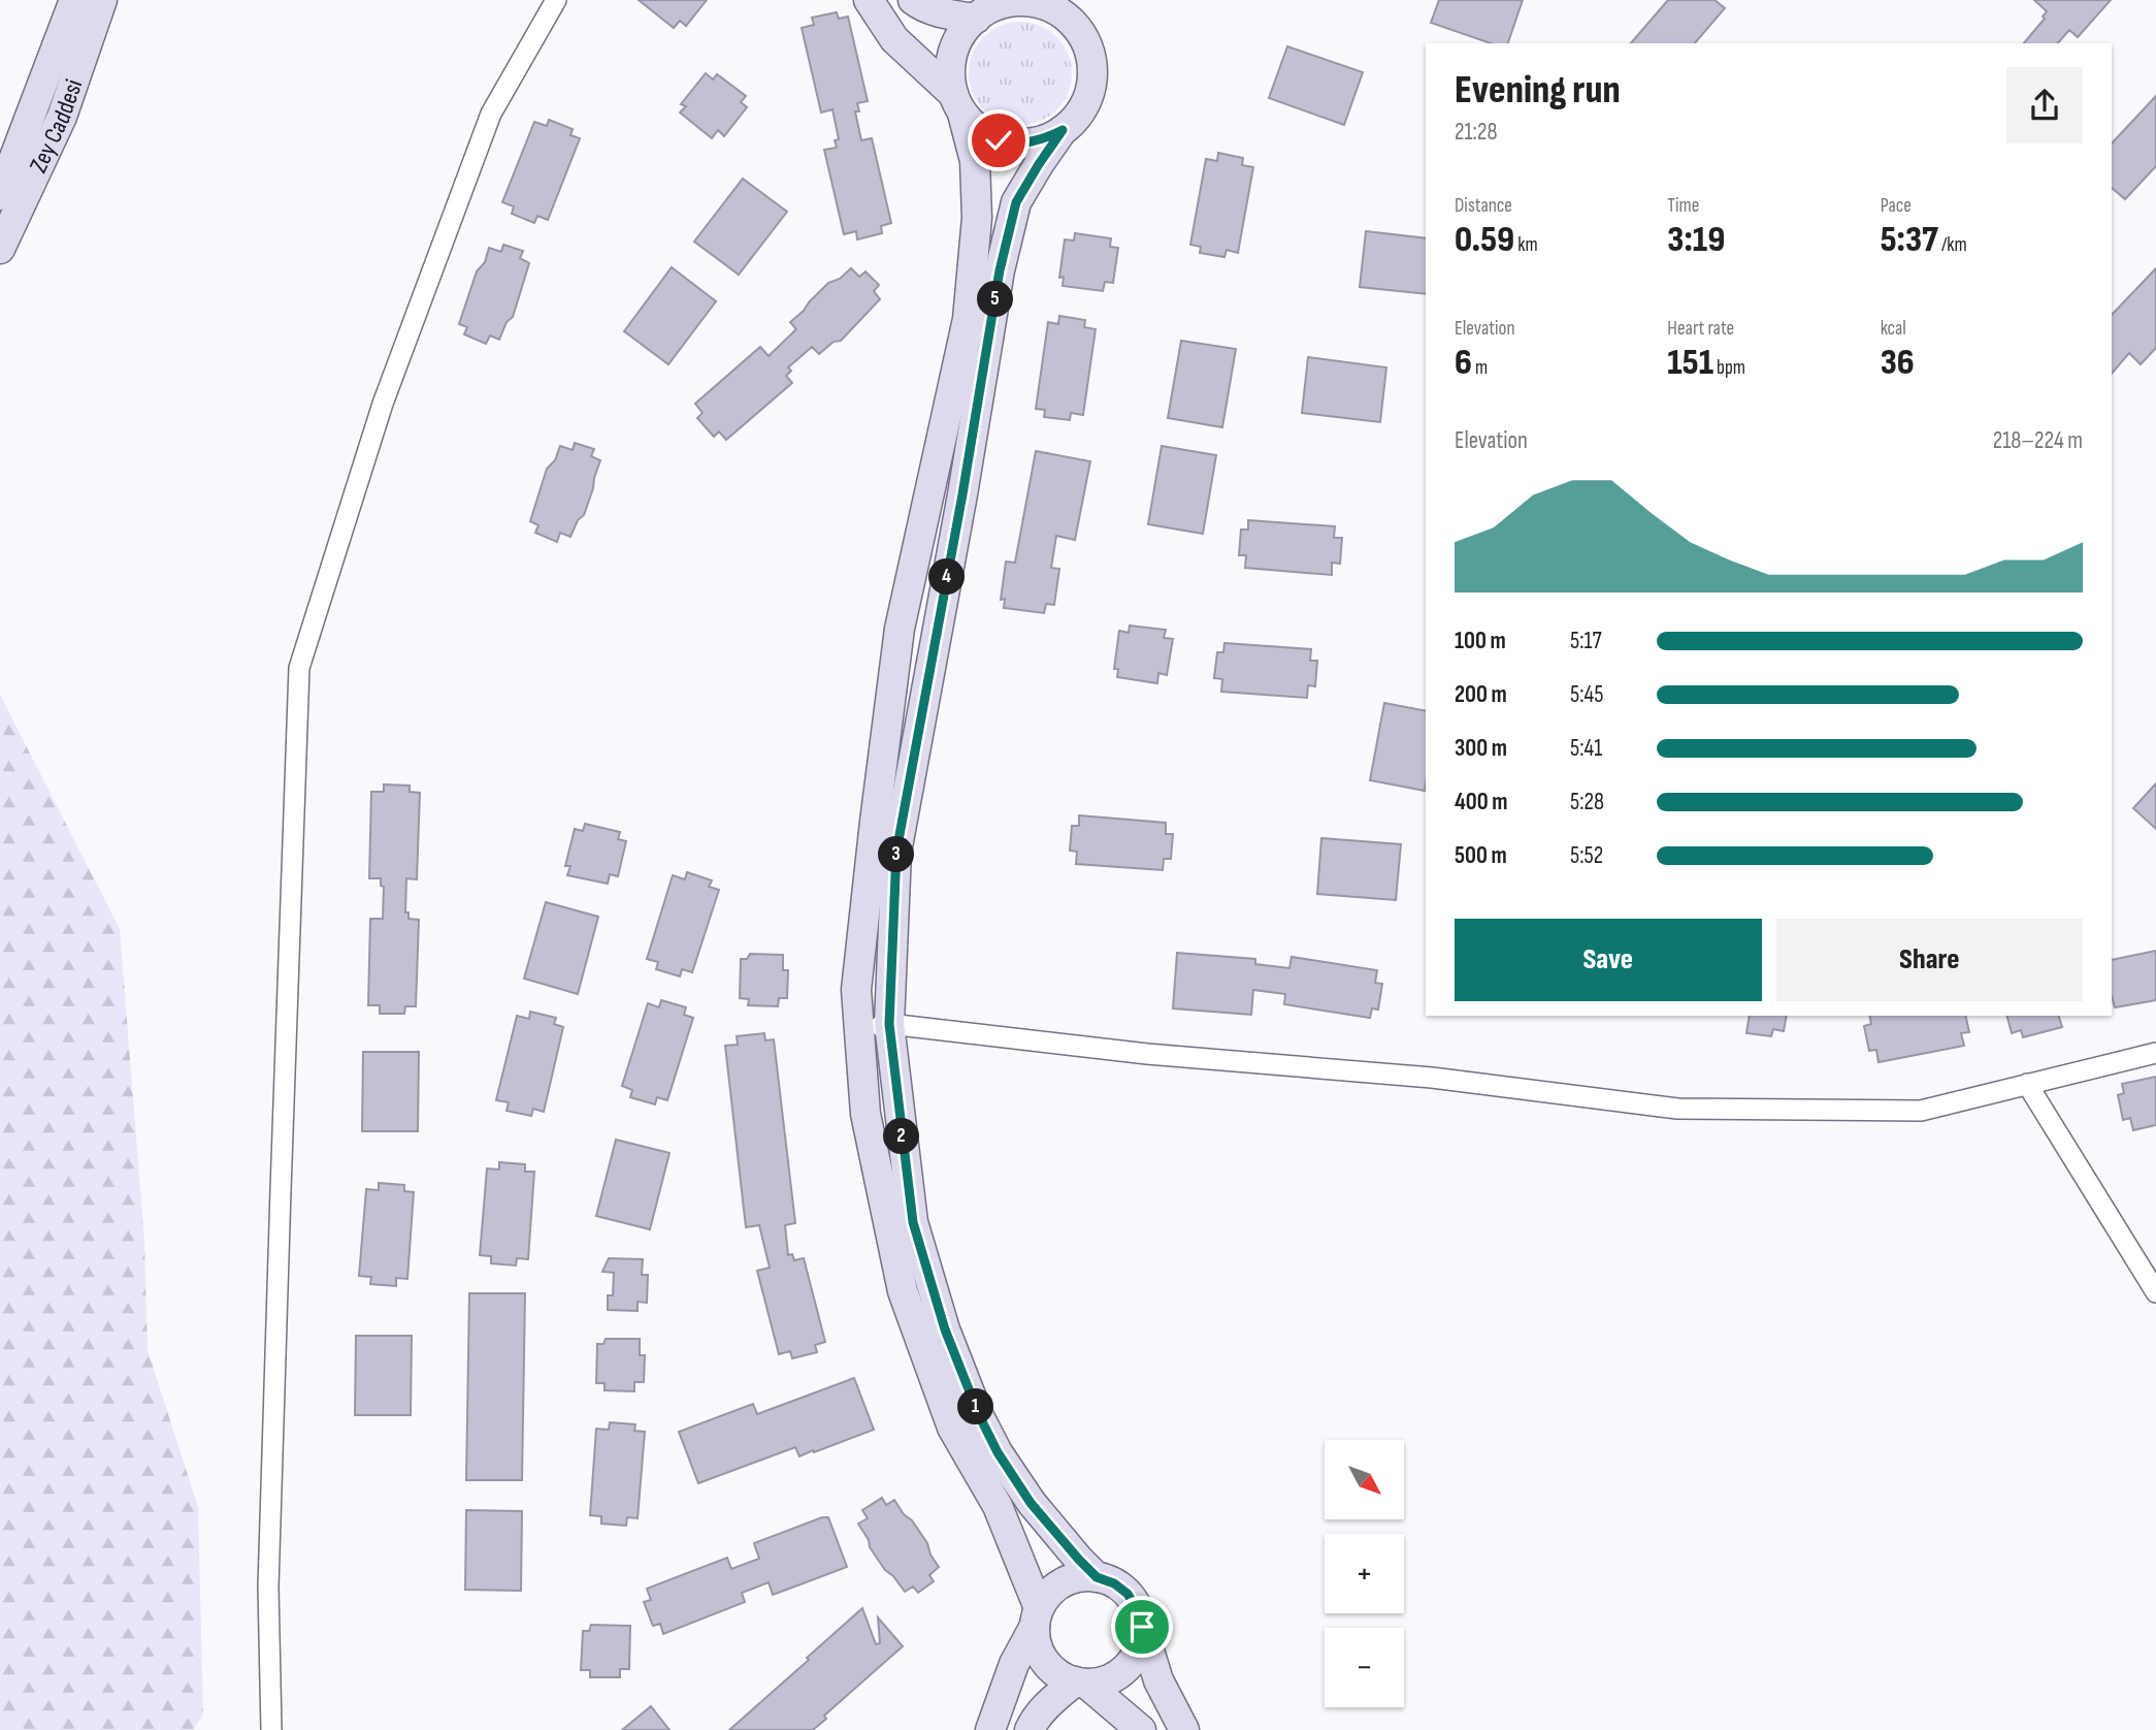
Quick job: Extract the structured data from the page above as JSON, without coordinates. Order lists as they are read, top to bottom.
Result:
{
  "streets": {
    "street": ["Zey Caddesi"]
  },
  "north": "bottom right",
  "page": {
    "heading": ["Evening run", "21:28"],
    "stats": [
      ["Distance", "0.59 km"],
      ["Time", "3:19"],
      ["Pace", "5:37 /km"],
      ["Elevation", "6 m"],
      ["Heart rate", "151 bpm"],
      ["kcal", "36"]
    ],
    "pins": [
      "5",
      "4",
      "3",
      "2",
      "1"
    ],
    "chart": ["Elevation", "218–224 m"],
    "list": [
      {
        "name": "100 m",
        "note": "5:17"
      },
      {
        "name": "200 m",
        "note": "5:45"
      },
      {
        "name": "300 m",
        "note": "5:41"
      },
      {
        "name": "400 m",
        "note": "5:28"
      },
      {
        "name": "500 m",
        "note": "5:52"
      }
    ],
    "buttons": ["Save", "Share"],
    "map_buttons": ["+", "−"]
  }
}
